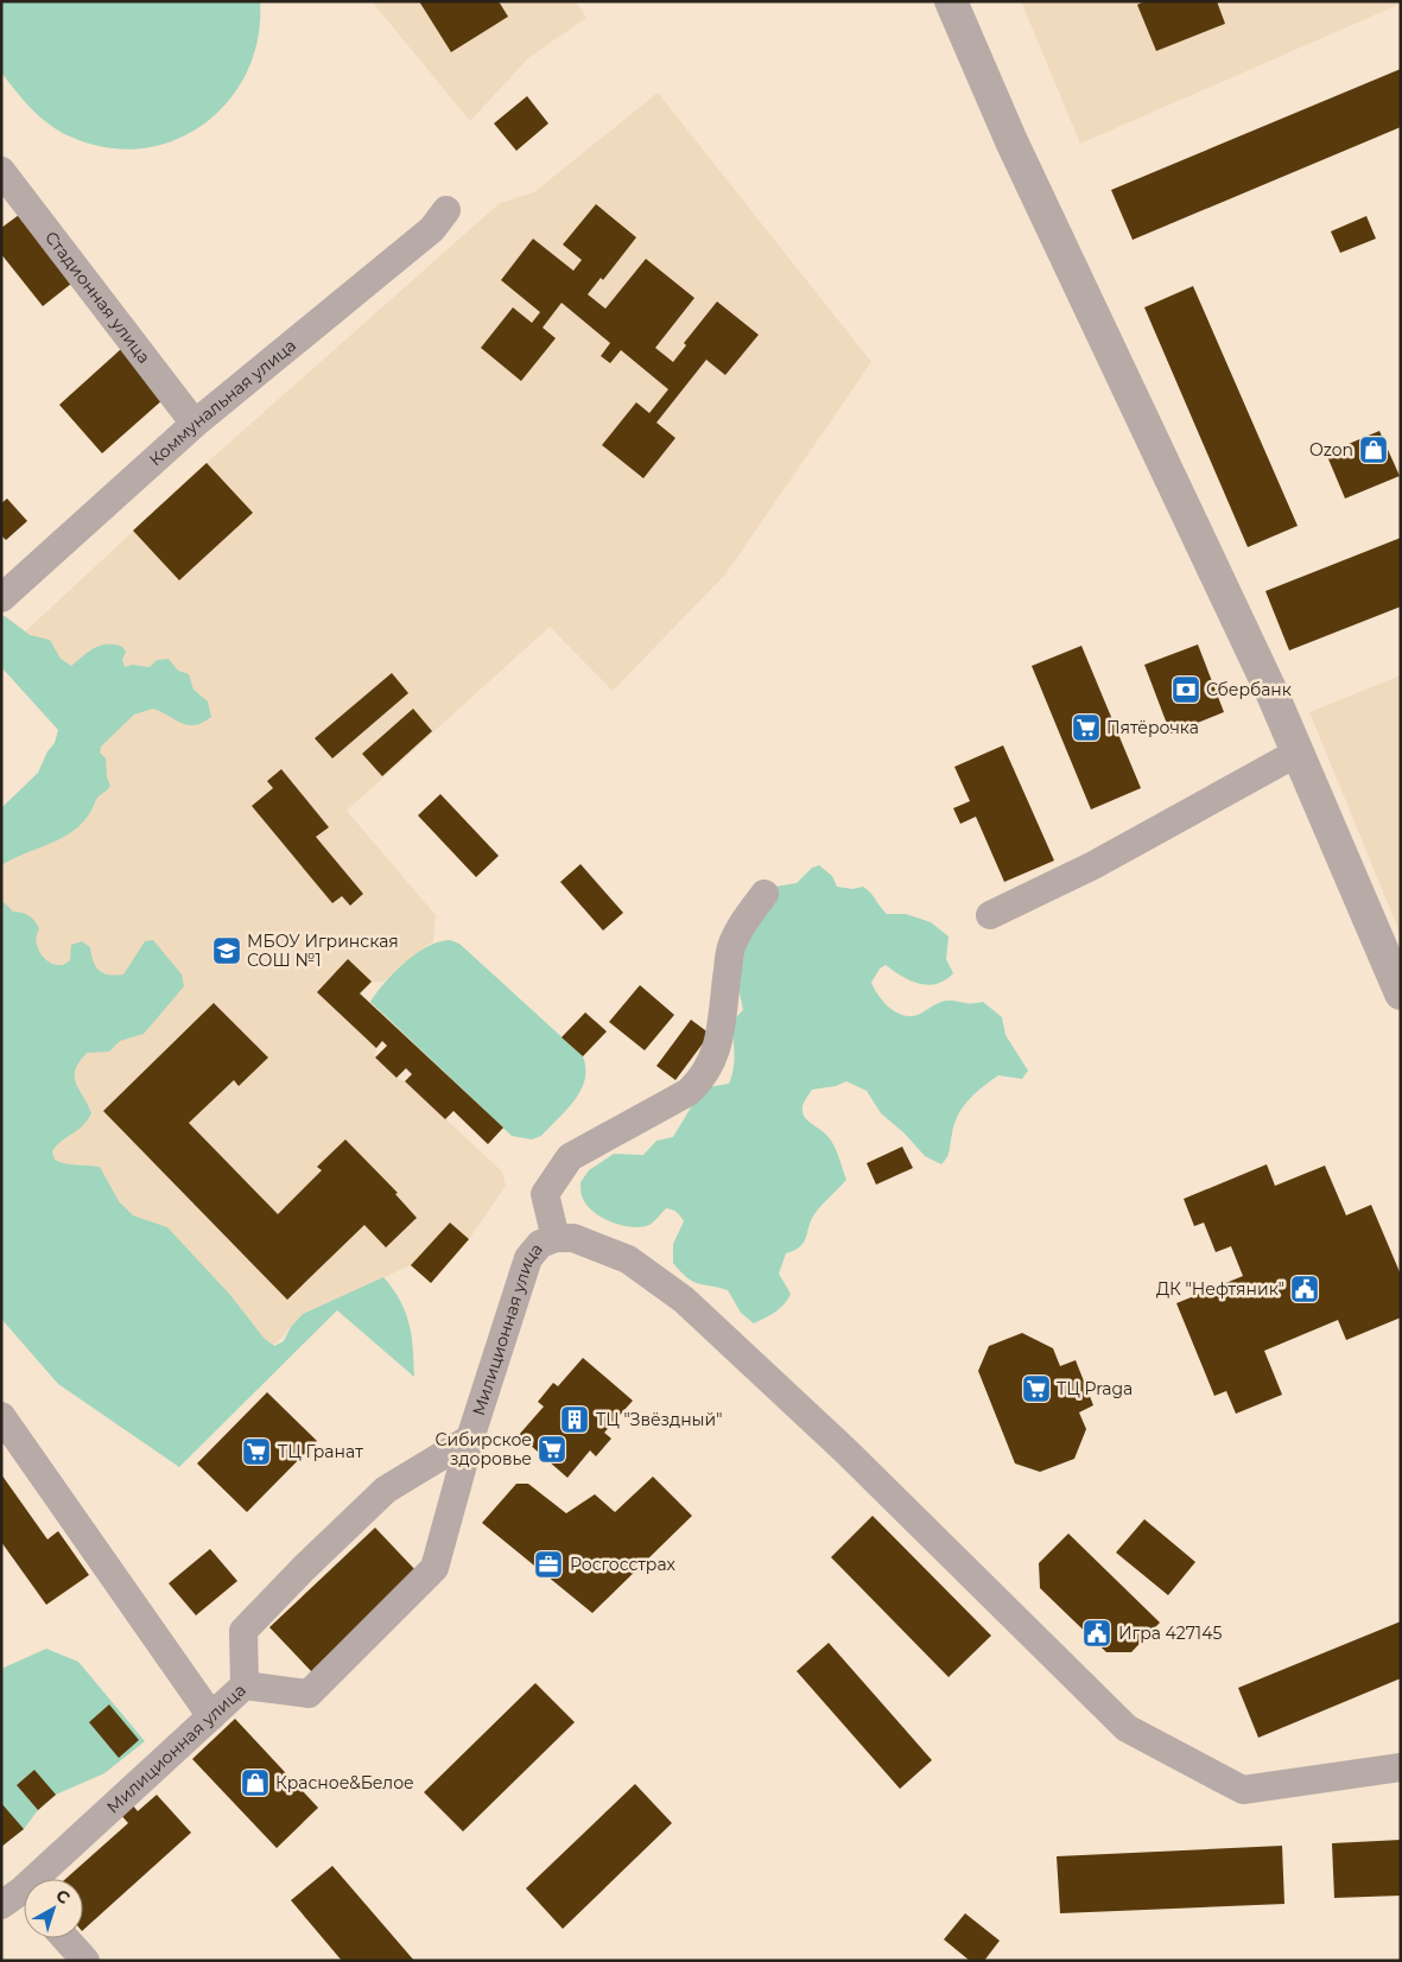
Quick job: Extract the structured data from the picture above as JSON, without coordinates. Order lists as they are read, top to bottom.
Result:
{
  "streets": {
    "street": ["Стадионная улица", "Коммунальная улица", "Милиционная улица"]
  },
  "crossings": [
    ["Стадионная улица", "Коммунальная улица"]
  ],
  "places": {
    "shop": ["Ozon", "Красное&Белое"],
    "bank": ["Сбербанк"],
    "supermarket": [
      "Пятёрочка",
      "ТЦ Praga",
      "Сибирское здоровье",
      "ТЦ Гранат"
    ],
    "school or university": ["МБОУ Игринская СОШ №1"],
    "public building": ["ДК \"Нефтяник\"", "Игра 427145"],
    "building": ["ТЦ \"Звёздный\""],
    "office": ["Росгосстрах"]
  },
  "north": "top right"
}
